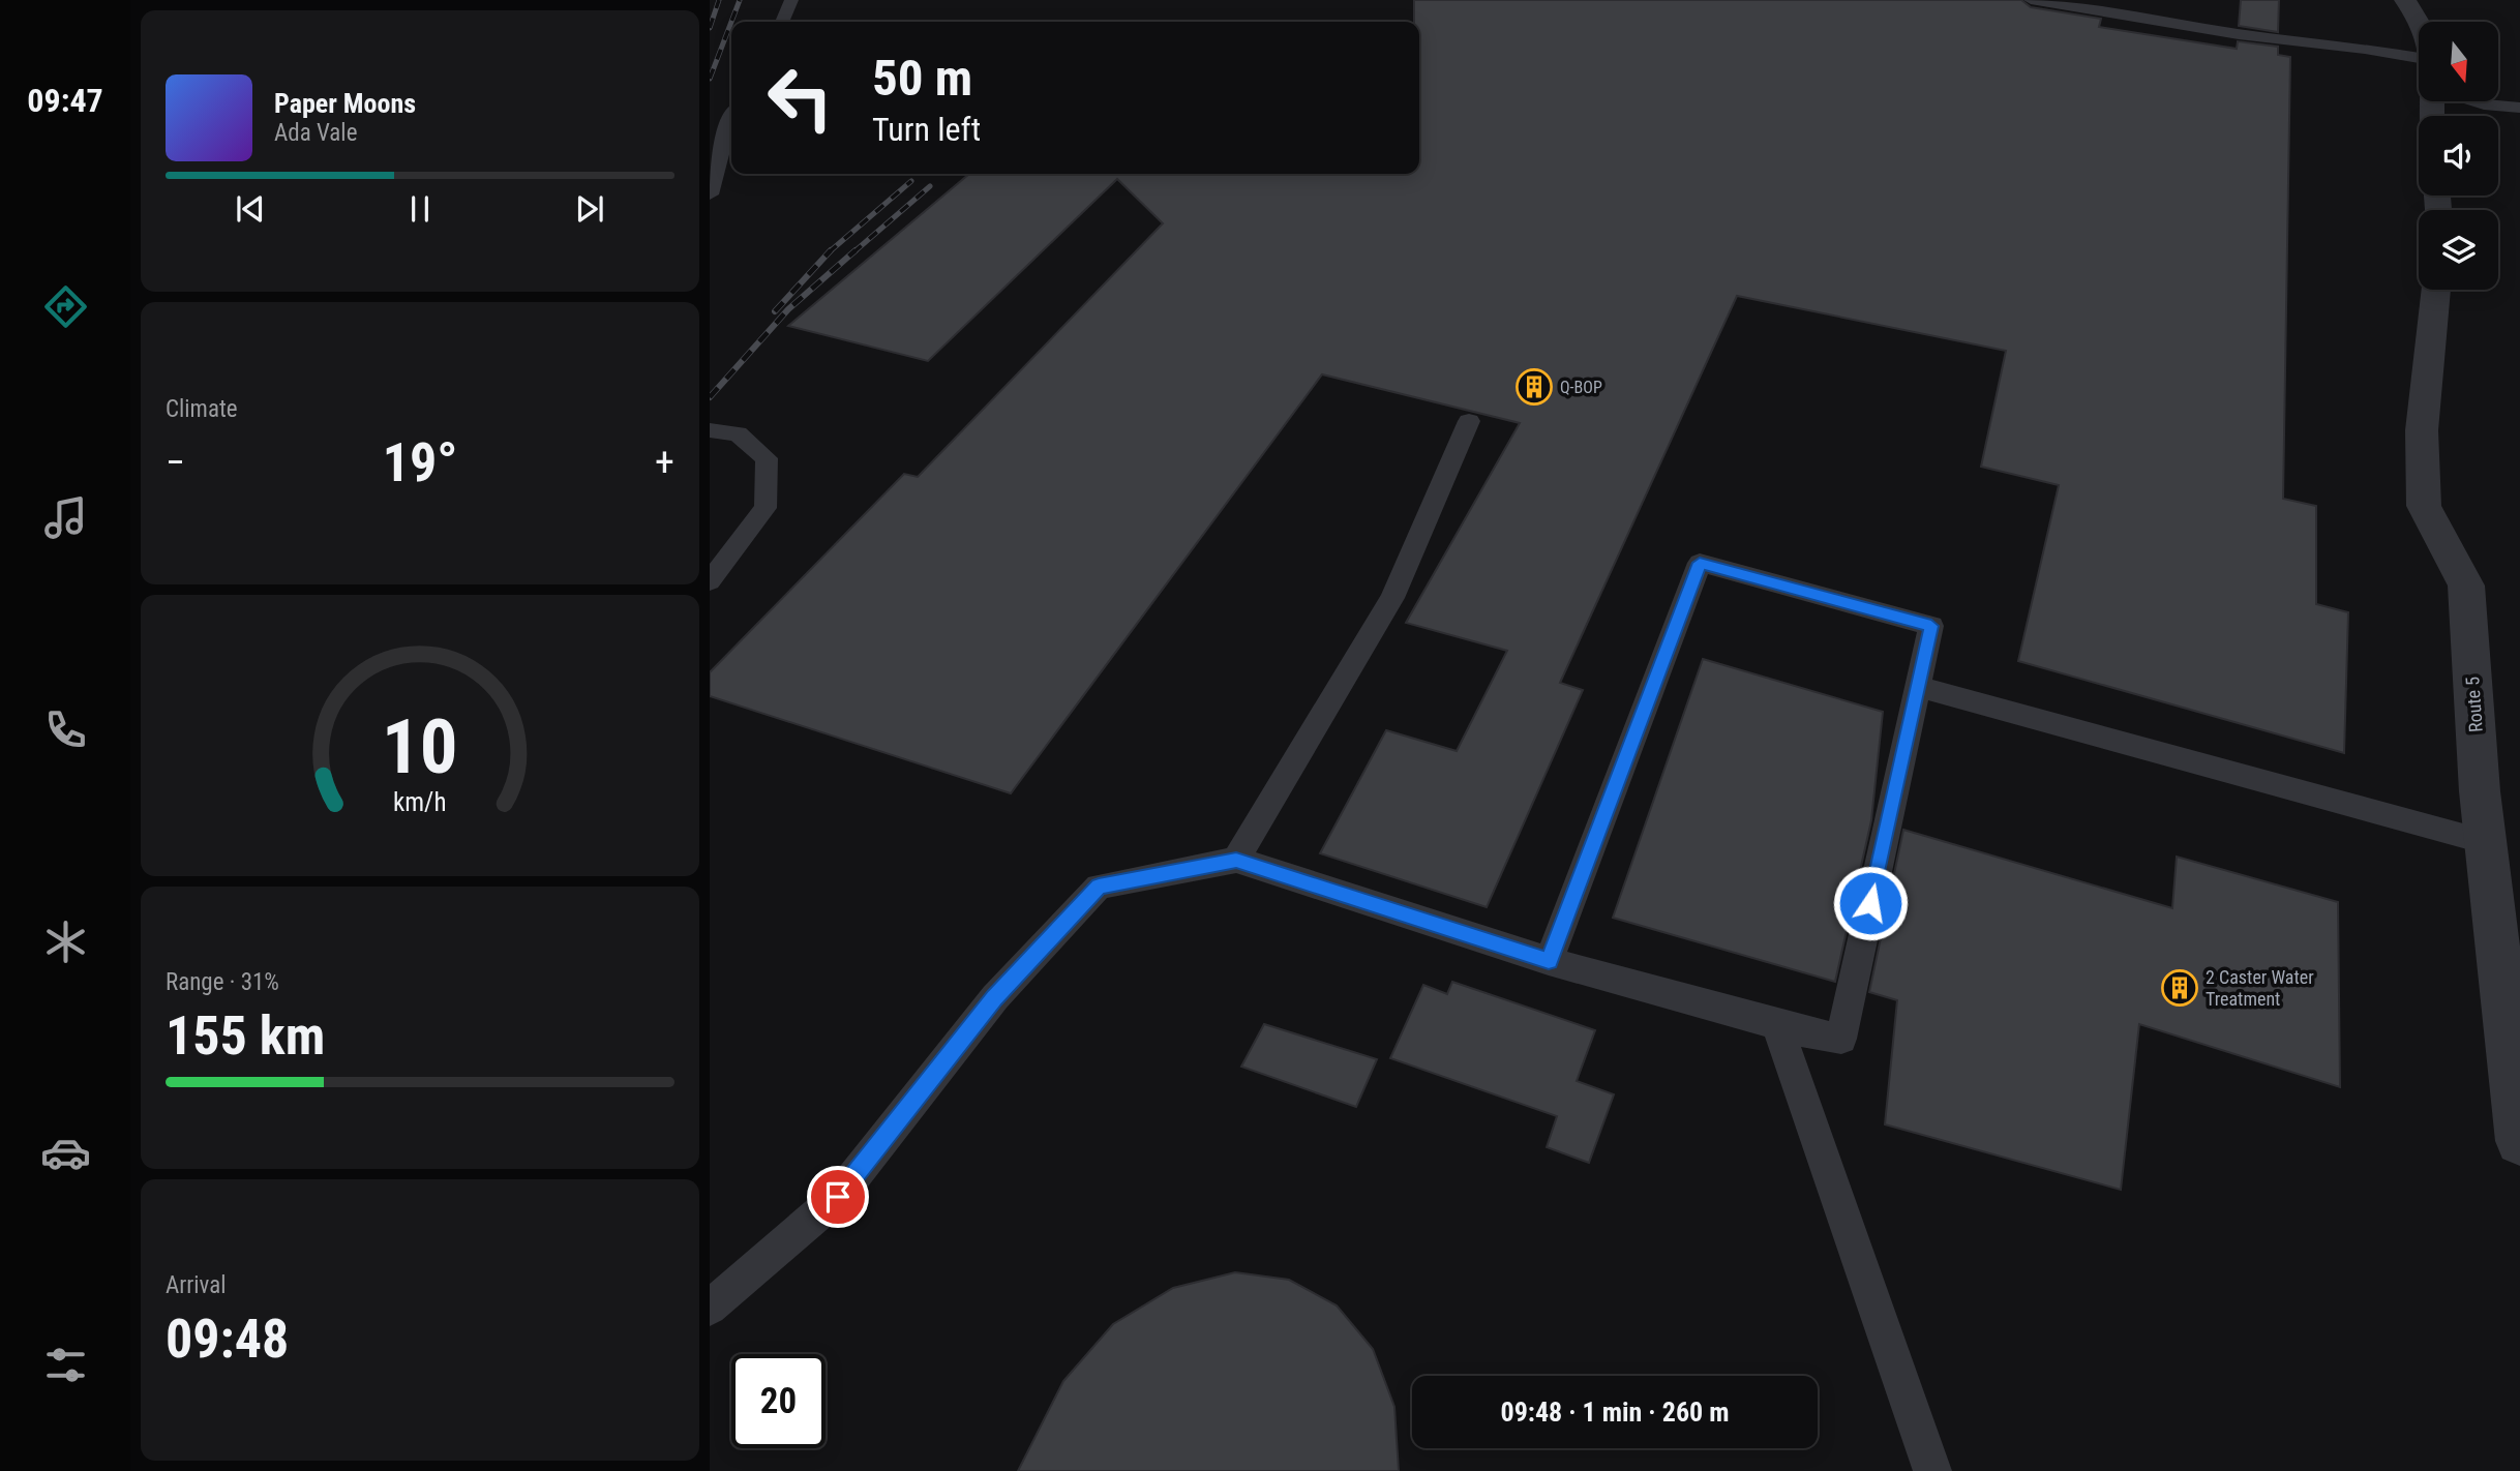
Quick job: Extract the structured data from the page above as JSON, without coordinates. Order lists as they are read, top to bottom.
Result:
{
  "streets": {
    "street": ["Route 5"]
  },
  "places": {
    "building": ["Q-BOP", "2 Caster Water Treatment"]
  },
  "north": "bottom",
  "page": {
    "tabs": "09:47",
    "turn": ["50 m", "Turn left"],
    "song": ["Paper Moons", "Ada Vale"],
    "tile": [
      "Climate",
      ["Range · 31%", "155 km"],
      ["Arrival", "09:48"]
    ],
    "heat": ["−", "19°", "+"],
    "limit": "20",
    "trip": "09:48 · 1 min · 260 m",
    "gauge": ["10", "km/h"]
  }
}
